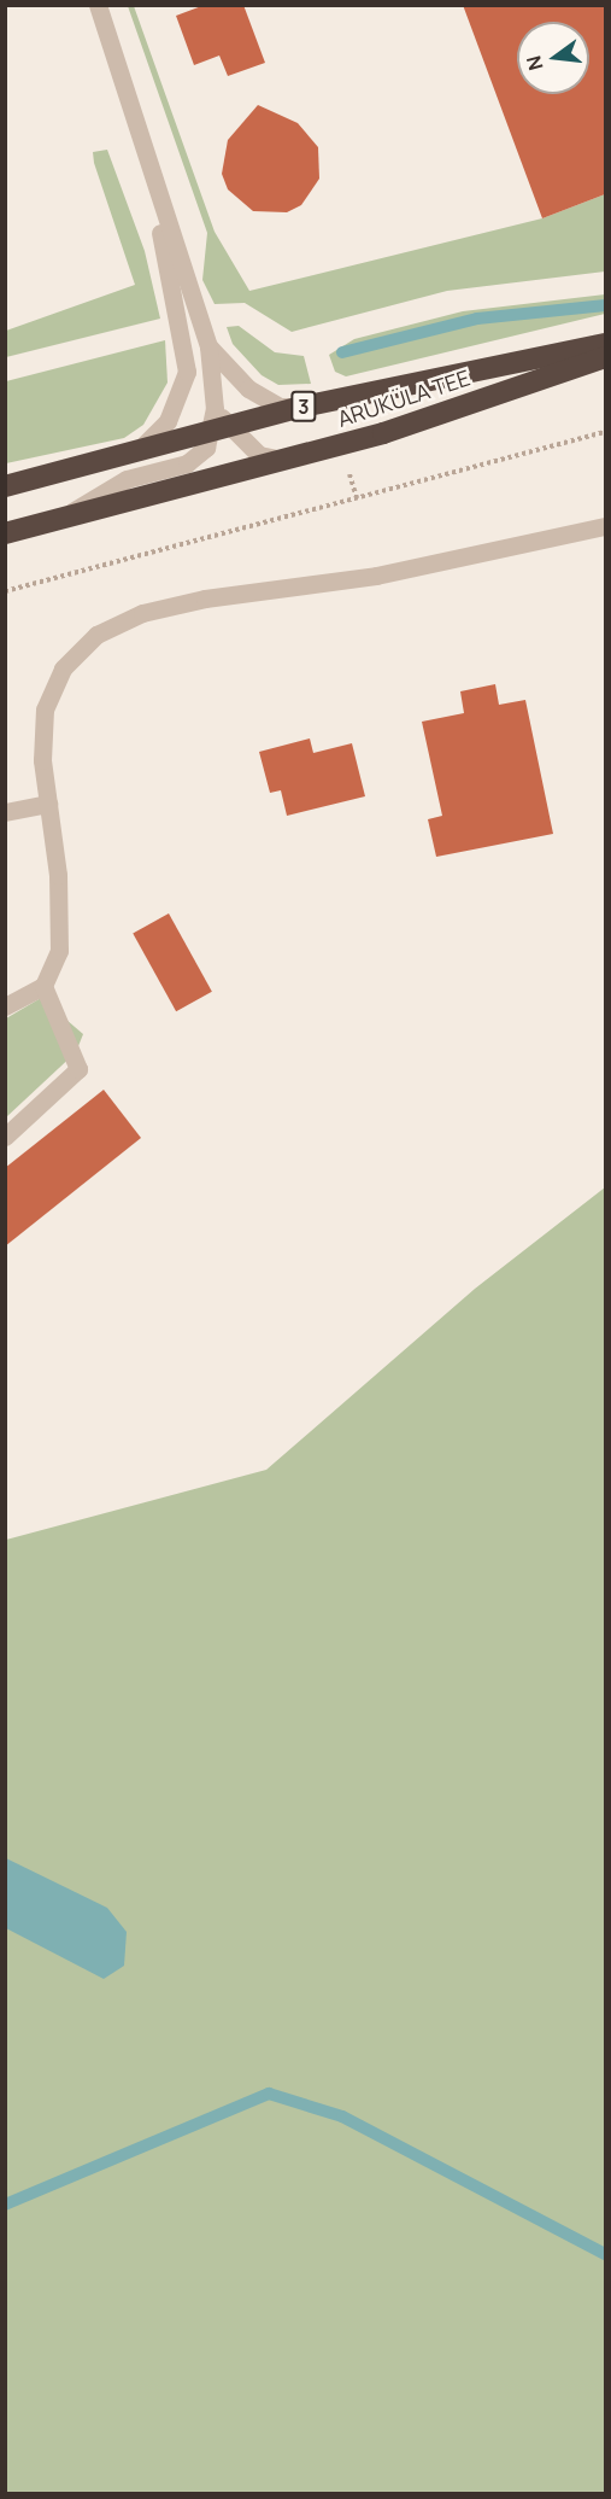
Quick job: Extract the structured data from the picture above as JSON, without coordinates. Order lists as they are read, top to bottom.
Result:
{
  "streets": {
    "highway": ["ARUKÜLA TEE", "3"]
  },
  "north": "left"
}
